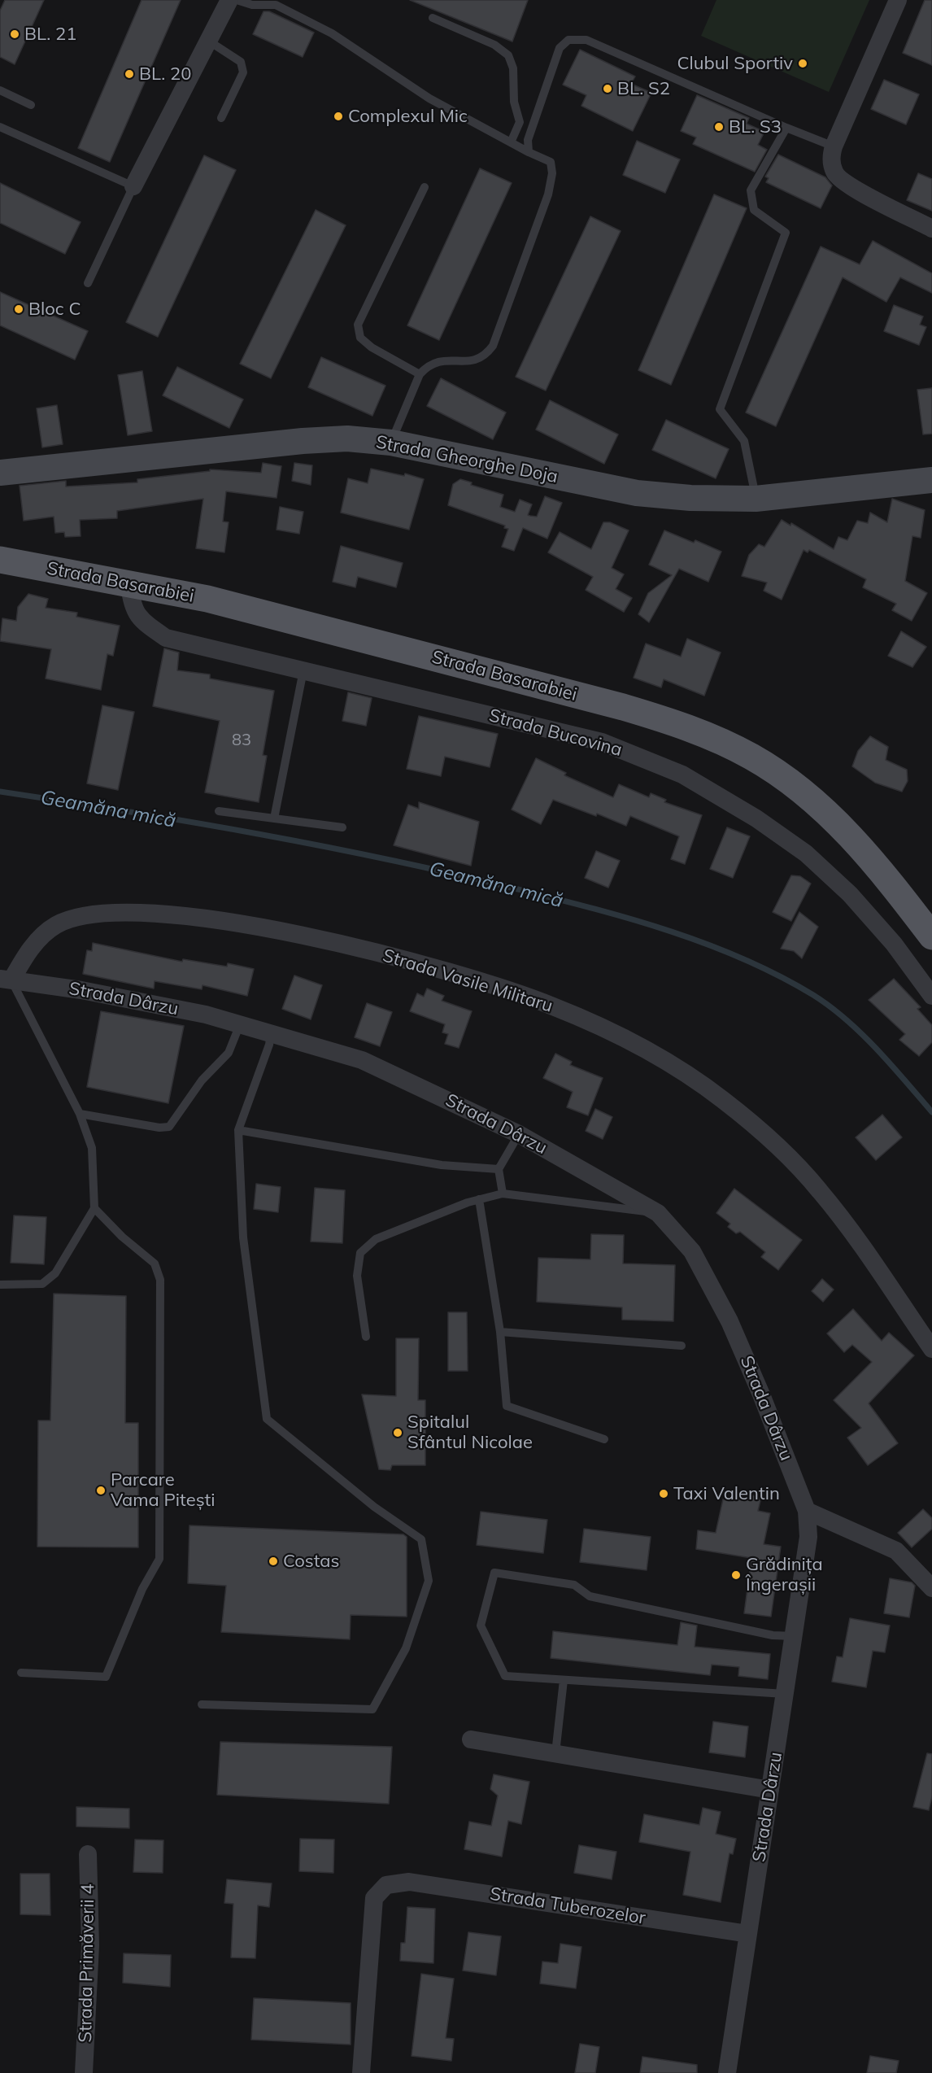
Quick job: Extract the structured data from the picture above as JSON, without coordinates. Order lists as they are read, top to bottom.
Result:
{
  "streets": {
    "main road": ["Strada Basarabiei"],
    "street": [
      "Strada Gheorghe Doja",
      "Strada Bucovina",
      "Strada Vasile Militaru",
      "Strada Dârzu",
      "Strada Tuberozelor",
      "Strada Primăverii 4"
    ]
  },
  "crossings": [
    ["Strada Basarabiei", "Strada Bucovina"],
    ["Strada Vasile Militaru", "Strada Dârzu"],
    ["Strada Dârzu", "Strada Tuberozelor"]
  ],
  "water": ["Geamăna mică"],
  "places": [
    "BL. 21",
    "Clubul Sportiv",
    "BL. 20",
    "BL. S2",
    "Complexul Mic",
    "BL. S3",
    "Bloc C",
    "Spitalul Sfântul Nicolae",
    "Parcare Vama Pitești",
    "Taxi Valentin",
    "Costas",
    "Grădinița Îngerașii"
  ],
  "house_numbers": ["83"]
}
